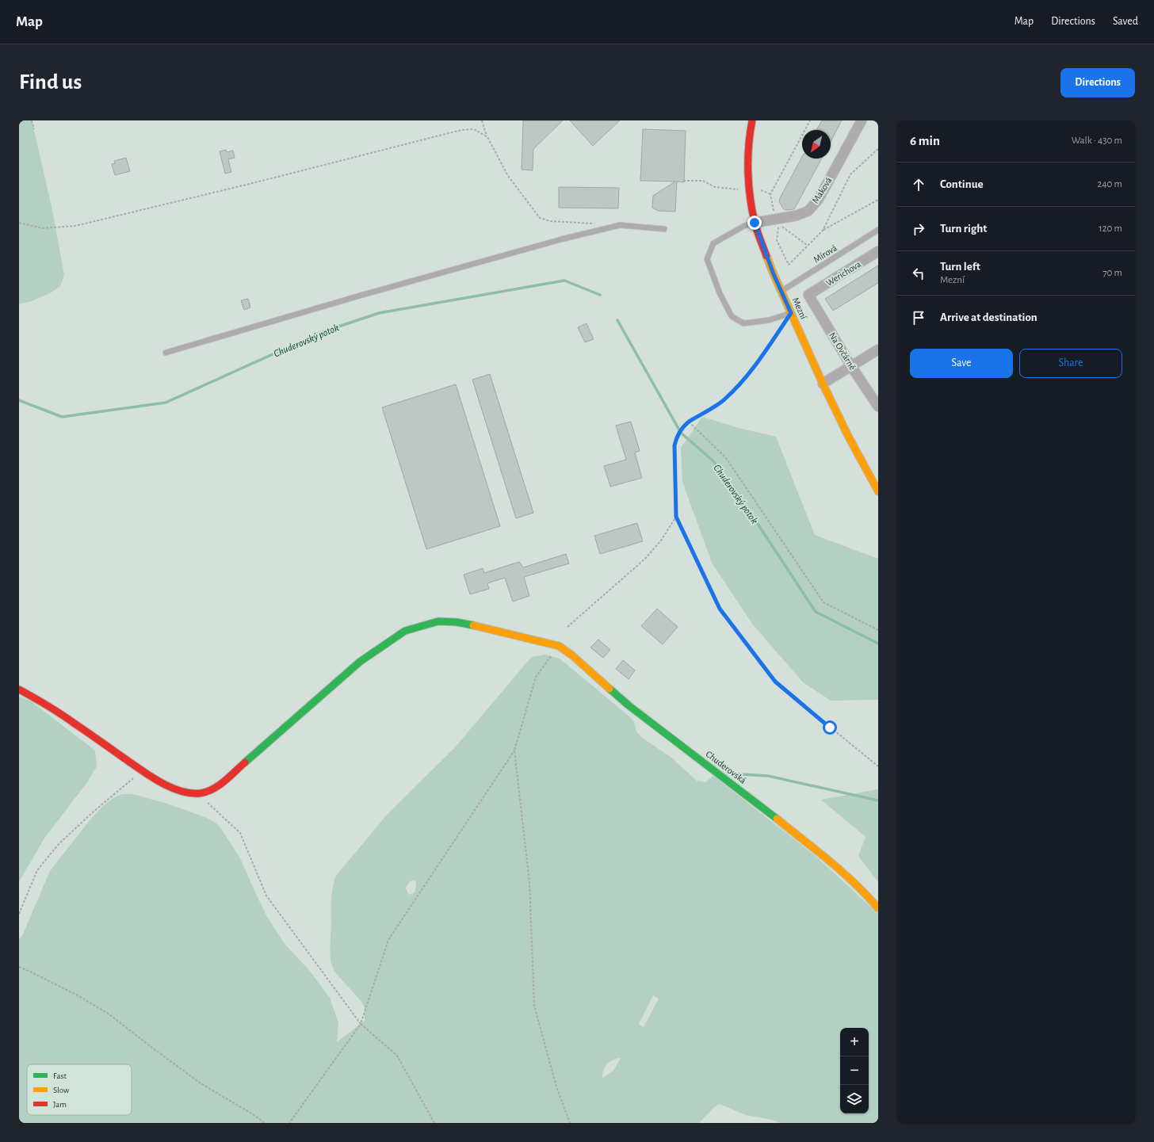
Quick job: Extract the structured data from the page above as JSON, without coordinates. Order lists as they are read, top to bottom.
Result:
{
  "streets": {
    "street": [
      "Maková",
      "Werichova",
      "Mezní",
      "Na Ovčárně",
      "Chuderovská"
    ],
    "lane": ["Mírová"]
  },
  "crossings": [
    ["Maková", "Mezní"],
    ["Mírová", "Mezní"],
    ["Werichova", "Na Ovčárně"]
  ],
  "water": ["Chuderovský potok"],
  "legend": ["Fast", "Slow", "Jam"],
  "north": "bottom left",
  "page": {
    "header": "Map",
    "nav": ["Map", "Directions", "Saved"],
    "buttons": [
      "Directions",
      ["Save", "Share"]
    ],
    "title": "Find us",
    "heading": ["6 min", "Walk · 430 m"],
    "list": [
      ["Continue", "240 m"],
      ["Turn right", "120 m"],
      ["Turn left", "Mezní", "70 m"],
      "Arrive at destination"
    ],
    "map_buttons": ["+", "−"]
  }
}
